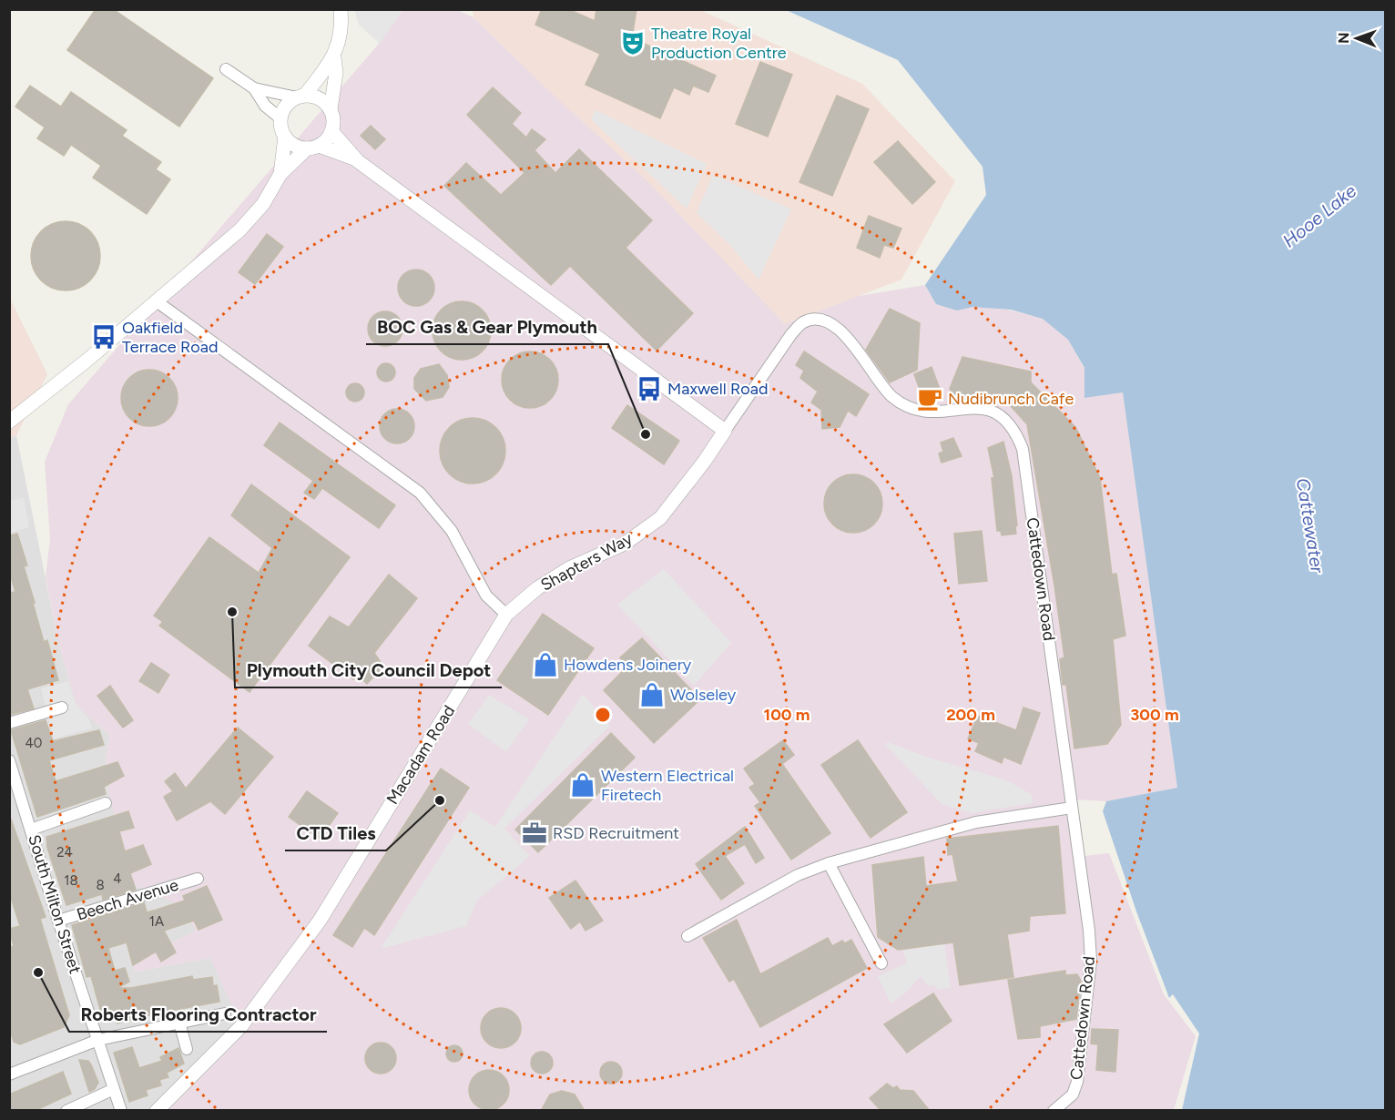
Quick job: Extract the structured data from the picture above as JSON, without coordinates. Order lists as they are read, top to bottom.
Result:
{
  "streets": {
    "street": [
      "Shapters Way",
      "Cattedown Road",
      "Macadam Road",
      "Beech Avenue",
      "South Milton Street"
    ]
  },
  "crossings": [
    ["Shapters Way", "Cattedown Road"],
    ["Shapters Way", "Macadam Road"],
    ["Beech Avenue", "South Milton Street"]
  ],
  "water": ["Hooe Lake", "Cattewater"],
  "places": {
    "theatre": ["Theatre Royal Production Centre"],
    "bus stop": ["Oakfield Terrace Road", "Maxwell Road"],
    "cafe": ["Nudibrunch Cafe"],
    "other": [
      "BOC Gas & Gear Plymouth",
      "Plymouth City Council Depot",
      "CTD Tiles",
      "Roberts Flooring Contractor"
    ],
    "shop": ["Howdens Joinery", "Wolseley", "Western Electrical Firetech"],
    "office": ["RSD Recruitment"]
  },
  "house_numbers": [
    "40",
    "24",
    "4",
    "18",
    "8",
    "1A"
  ],
  "north": "left",
  "rings": ["100 m", "200 m", "300 m"]
}
